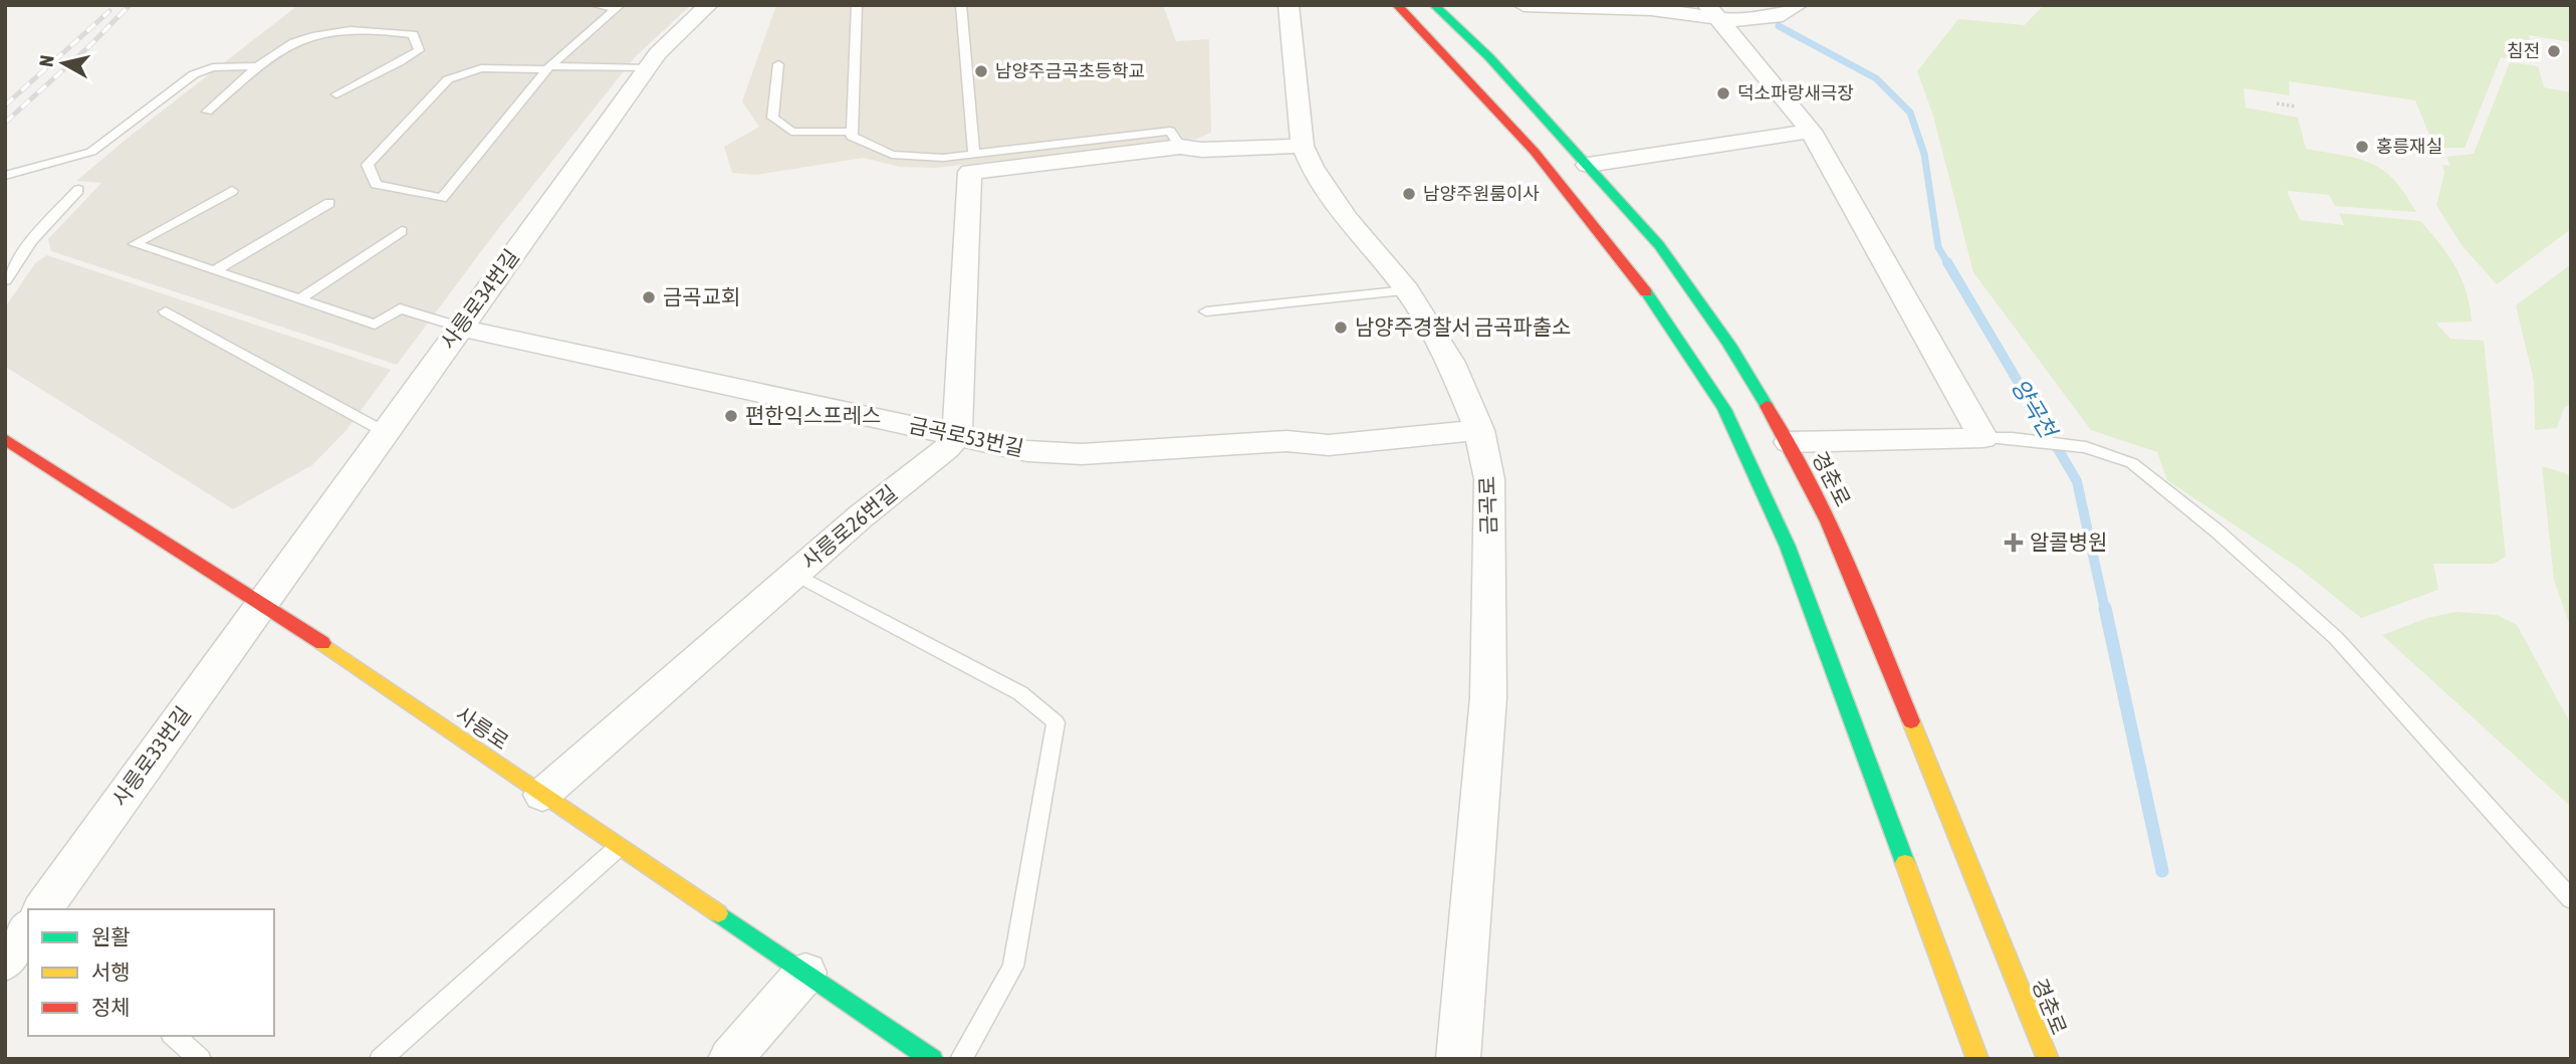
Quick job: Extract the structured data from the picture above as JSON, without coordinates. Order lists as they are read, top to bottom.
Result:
{
  "streets": {
    "street": [
      "사릉로34번길",
      "금곡로53번길",
      "경춘로",
      "금곡로",
      "사릉로26번길",
      "사릉로",
      "사릉로33번길"
    ]
  },
  "crossings": [
    ["사릉로34번길", "금곡로53번길"],
    ["사릉로34번길", "사릉로"],
    ["사릉로34번길", "사릉로33번길"],
    ["금곡로53번길", "금곡로"],
    ["금곡로53번길", "사릉로26번길"],
    ["사릉로26번길", "사릉로"],
    ["사릉로", "사릉로33번길"]
  ],
  "water": ["양곡천"],
  "places": {
    "other": [
      "침전",
      "남양주금곡초등학교",
      "덕소파랑새극장",
      "홍릉재실",
      "남양주원룸이사",
      "금곡교회",
      "남양주경찰서 금곡파출소",
      "편한익스프레스"
    ],
    "health": ["알콜병원"]
  },
  "legend": ["원활", "서행", "정체"],
  "north": "left"
}
